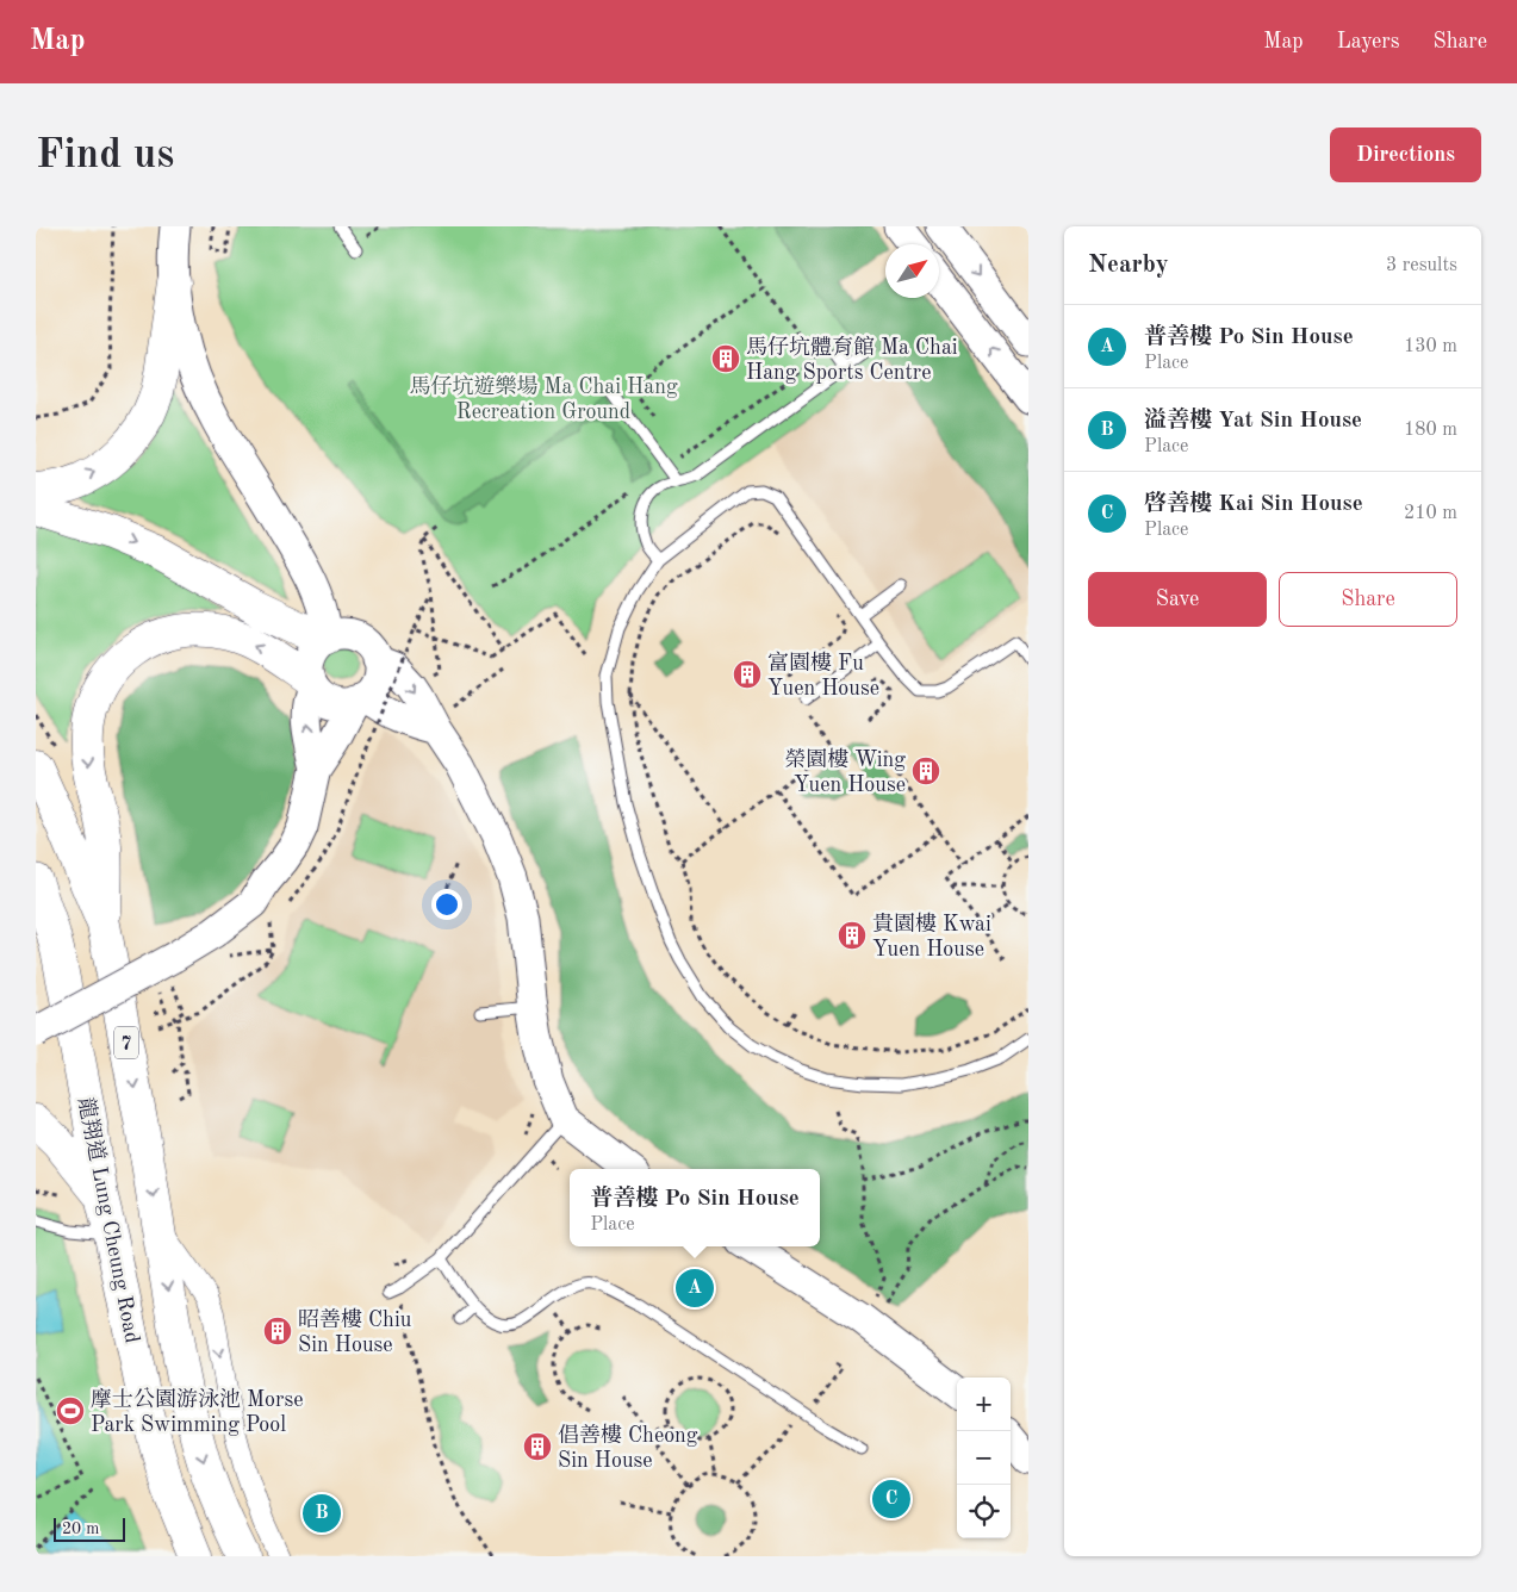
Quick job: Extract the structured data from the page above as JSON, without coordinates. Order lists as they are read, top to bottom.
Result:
{
  "streets": {
    "highway": ["7", "龍翔道 Lung Cheung Road"]
  },
  "parks": ["馬仔坑遊樂場 Ma Chai Hang Recreation Ground"],
  "places": {
    "building": [
      "馬仔坑體育館 Ma Chai Hang Sports Centre",
      "富園樓 Fu Yuen House",
      "榮園樓 Wing Yuen House",
      "貴園樓 Kwai Yuen House",
      "昭善樓 Chiu Sin House",
      "倡善樓 Cheong Sin House"
    ],
    "sports": ["摩士公園游泳池 Morse Park Swimming Pool"]
  },
  "scale_bar": "20 m",
  "north": "top right",
  "page": {
    "header": "Map",
    "nav": ["Map", "Layers", "Share"],
    "buttons": [
      "Directions",
      ["Save", "Share"]
    ],
    "title": "Find us",
    "heading": ["Nearby", "3 results"],
    "list": [
      {
        "mark": "A",
        "name": "普善樓 Po Sin House",
        "note": "Place",
        "value": "130 m"
      },
      {
        "mark": "B",
        "name": "溢善樓 Yat Sin House",
        "note": "Place",
        "value": "180 m"
      },
      {
        "mark": "C",
        "name": "啓善樓 Kai Sin House",
        "note": "Place",
        "value": "210 m"
      }
    ],
    "popup": ["普善樓 Po Sin House", "Place"],
    "pins": ["A", "C", "B"],
    "map_buttons": ["+", "−"],
    "scale": "20 m"
  }
}
